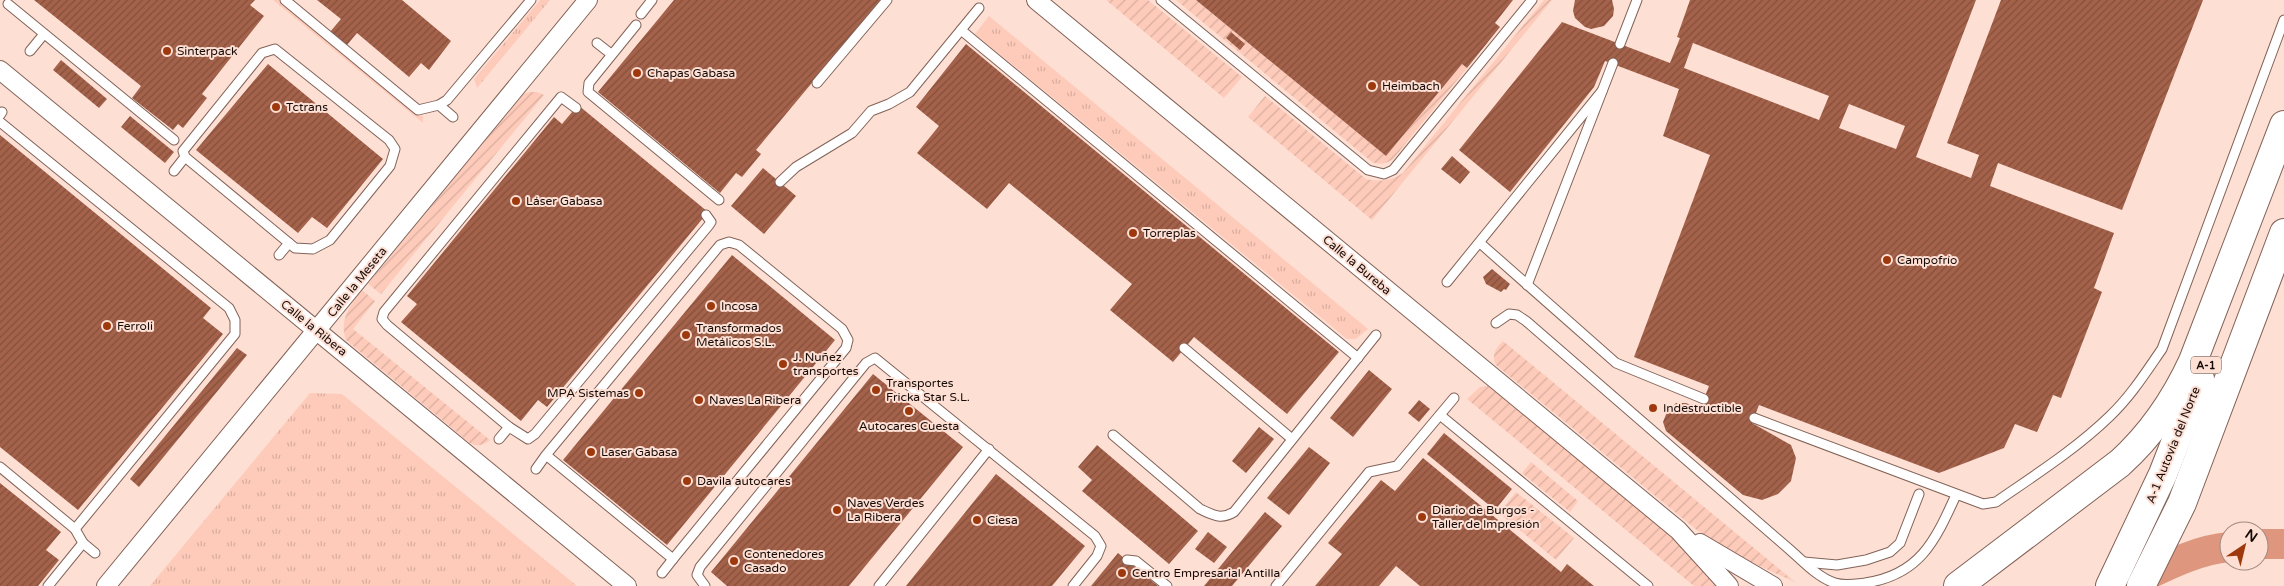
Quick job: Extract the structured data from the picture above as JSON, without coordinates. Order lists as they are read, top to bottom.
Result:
{
  "streets": {
    "highway": ["A-1", "A-1 Autovía del Norte"],
    "street": ["Calle la Bureba", "Calle la Meseta", "Calle la Ribera"]
  },
  "crossings": [
    ["Calle la Meseta", "Calle la Ribera"]
  ],
  "places": [
    "Sinterpack",
    "Chapas Gabasa",
    "Heimbach",
    "Tctrans",
    "Láser Gabasa",
    "Torreplas",
    "Campofrío",
    "Incosa",
    "Ferroli",
    "Transformados Metálicos S.L.",
    "J. Nuñez transportes",
    "Transportes Fricka Star S.L.",
    "MPA Sistemas",
    "Naves La Ribera",
    "Indestructible",
    "Autocares Cuesta",
    "Laser Gabasa",
    "Davila autocares",
    "Naves Verdes La Ribera",
    "Diario de Burgos - Taller de Impresión",
    "Ciesa",
    "Contenedores Casado",
    "Centro Empresarial Antilla"
  ],
  "north": "top right"
}
